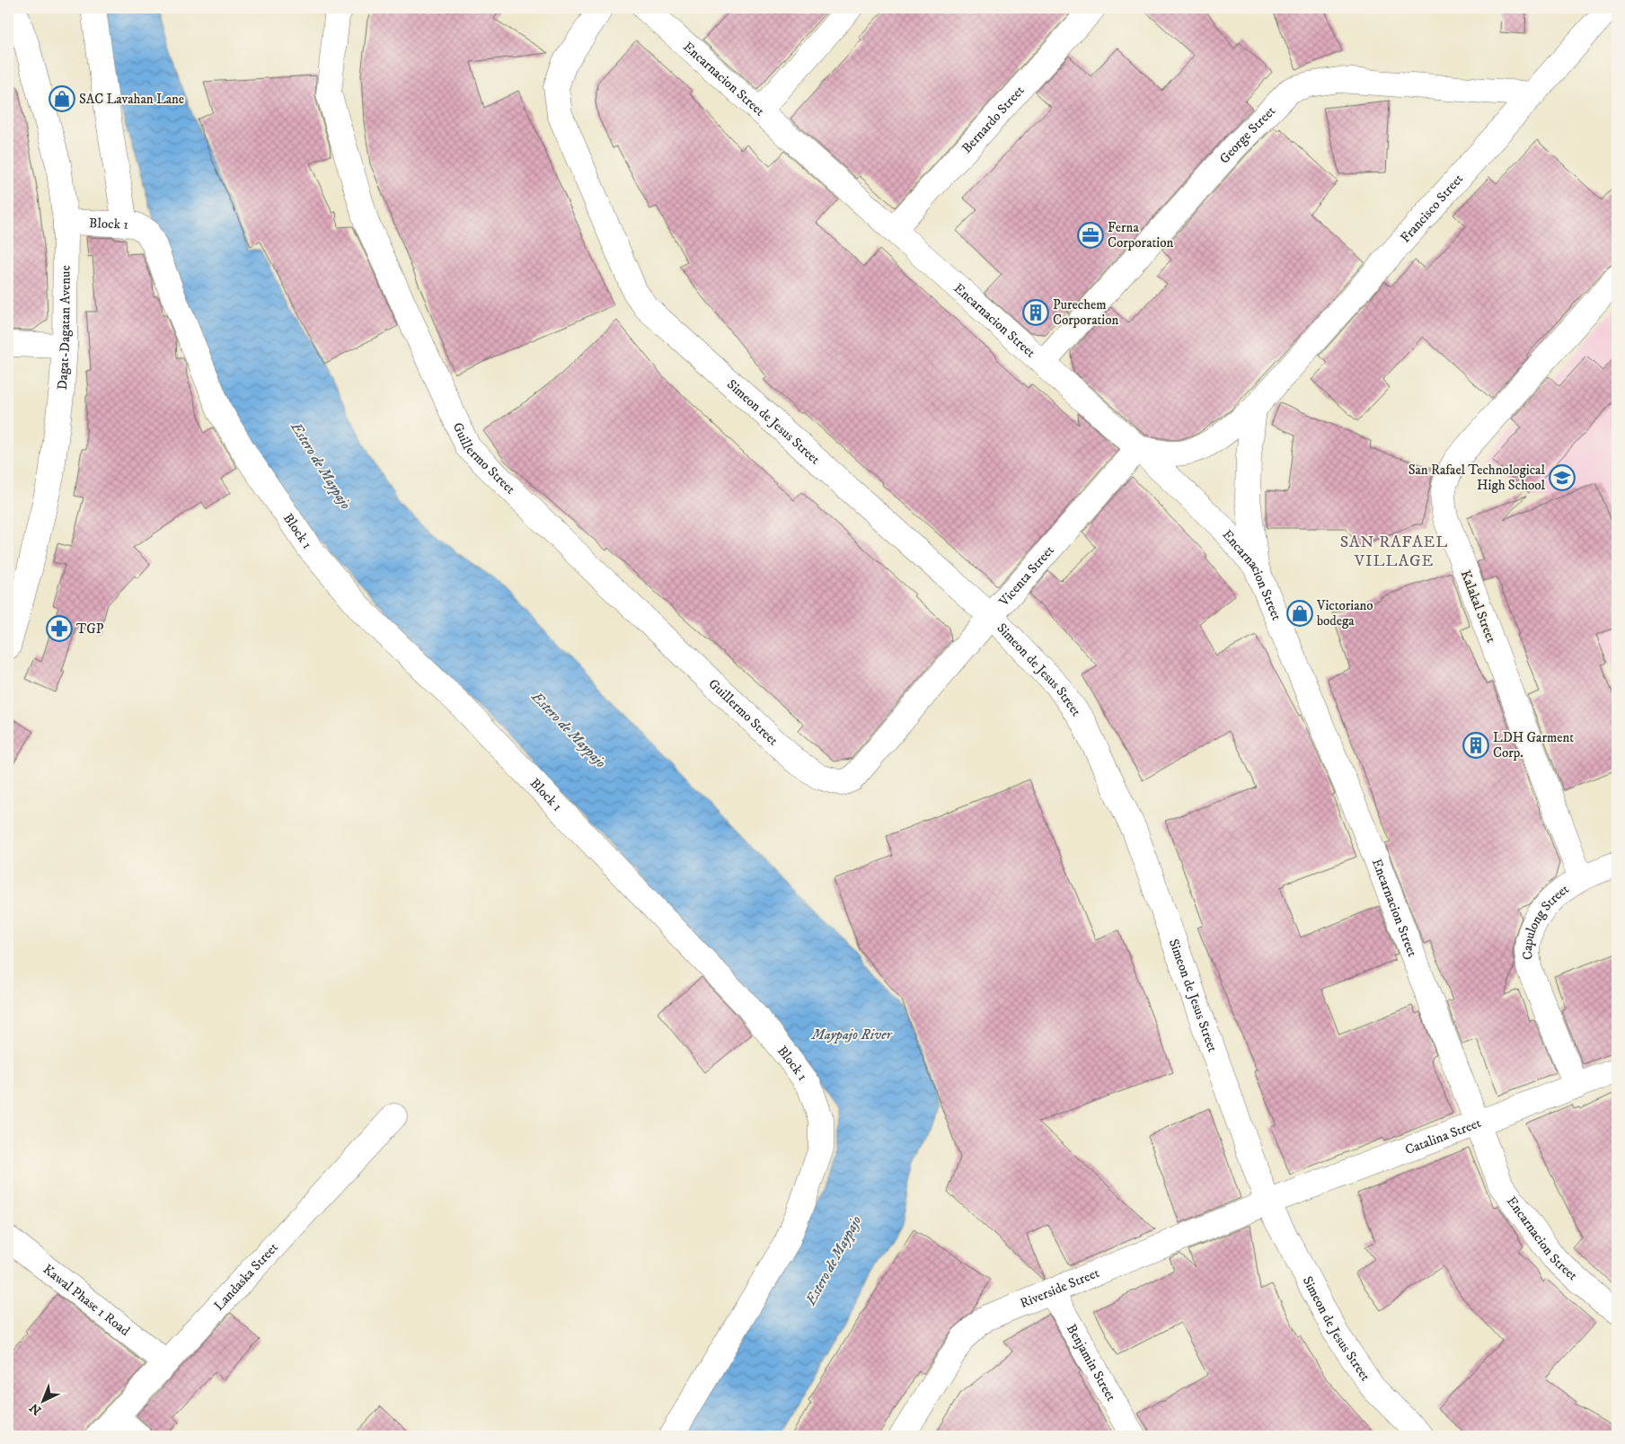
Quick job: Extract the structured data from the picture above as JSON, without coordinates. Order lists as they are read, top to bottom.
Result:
{
  "streets": {
    "street": [
      "Encarnacion Street",
      "Bernardo Street",
      "George Street",
      "Francisco Street",
      "Block 1",
      "Dagat-Dagatan Avenue",
      "Simeon de Jesus Street",
      "Guillermo Street",
      "Vicenta Street",
      "Kalakal Street",
      "Capulong Street",
      "Catalina Street",
      "Landaska Street",
      "Riverside Street",
      "Kawal Phase 1 Road",
      "Benjamin Street"
    ]
  },
  "crossings": [
    ["Encarnacion Street", "Bernardo Street"],
    ["Encarnacion Street", "George Street"],
    ["Encarnacion Street", "Francisco Street"],
    ["Encarnacion Street", "Vicenta Street"],
    ["Encarnacion Street", "Catalina Street"],
    ["George Street", "Francisco Street"],
    ["Francisco Street", "Vicenta Street"],
    ["Block 1", "Dagat-Dagatan Avenue"],
    ["Simeon de Jesus Street", "Vicenta Street"],
    ["Simeon de Jesus Street", "Catalina Street"],
    ["Simeon de Jesus Street", "Riverside Street"],
    ["Guillermo Street", "Vicenta Street"],
    ["Kalakal Street", "Capulong Street"],
    ["Capulong Street", "Catalina Street"],
    ["Catalina Street", "Riverside Street"],
    ["Landaska Street", "Kawal Phase 1 Road"],
    ["Riverside Street", "Benjamin Street"]
  ],
  "districts": ["SAN RAFAEL VILLAGE"],
  "water": ["Estero de Maypajo", "Maypajo River"],
  "places": {
    "shop": ["SAC Lavahan Lane", "Victoriano bodega"],
    "office": ["Ferna Corporation"],
    "building": ["Purechem Corporation", "LDH Garment Corp."],
    "school or university": ["San Rafael Technological High School"],
    "pharmacy": ["TGP"]
  },
  "north": "bottom left"
}
